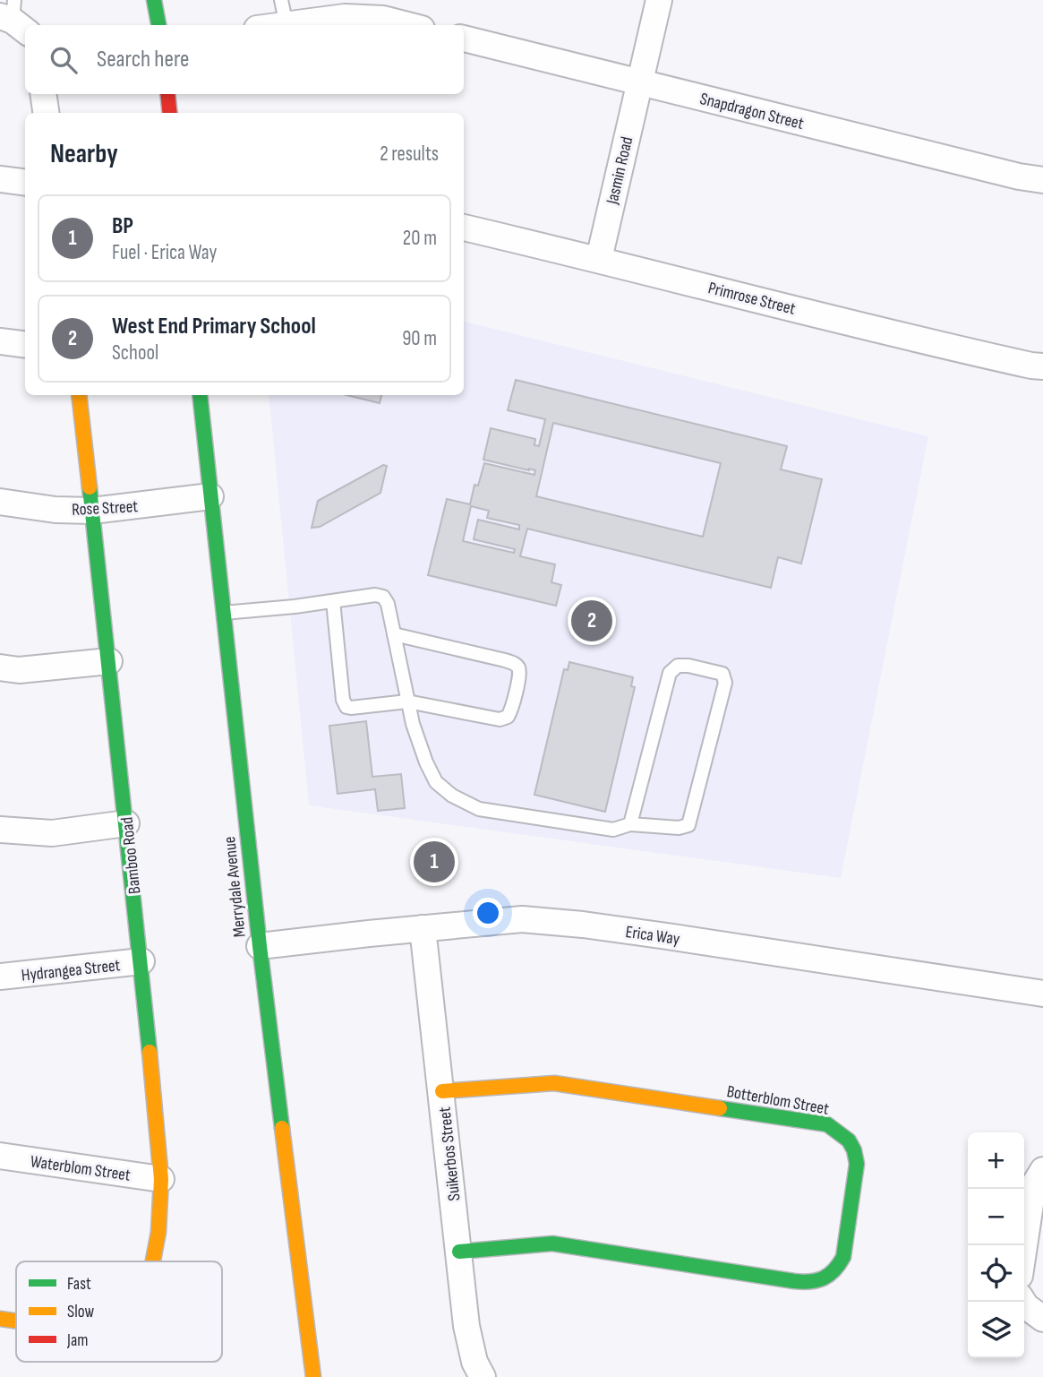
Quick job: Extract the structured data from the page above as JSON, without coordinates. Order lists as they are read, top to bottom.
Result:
{
  "streets": {
    "street": [
      "Snapdragon Street",
      "Jasmin Road",
      "Primrose Street",
      "Rose Street",
      "Bamboo Road",
      "Merrydale Avenue",
      "Erica Way",
      "Hydrangea Street",
      "Botterblom Street",
      "Suikerbos Street",
      "Waterblom Street"
    ]
  },
  "crossings": [
    ["Snapdragon Street", "Jasmin Road"],
    ["Jasmin Road", "Primrose Street"],
    ["Rose Street", "Bamboo Road"],
    ["Rose Street", "Merrydale Avenue"],
    ["Bamboo Road", "Hydrangea Street"],
    ["Bamboo Road", "Waterblom Street"],
    ["Merrydale Avenue", "Erica Way"],
    ["Erica Way", "Suikerbos Street"],
    ["Botterblom Street", "Suikerbos Street"]
  ],
  "legend": ["Fast", "Slow", "Jam"],
  "page": {
    "search": "Search here",
    "heading": ["Nearby", "2 results"],
    "list": [
      {
        "mark": "1",
        "name": "BP",
        "note": "Fuel · Erica Way",
        "value": "20 m"
      },
      {
        "mark": "2",
        "name": "West End Primary School",
        "note": "School",
        "value": "90 m"
      }
    ],
    "pins": ["2", "1"],
    "map_buttons": ["+", "−"]
  }
}
